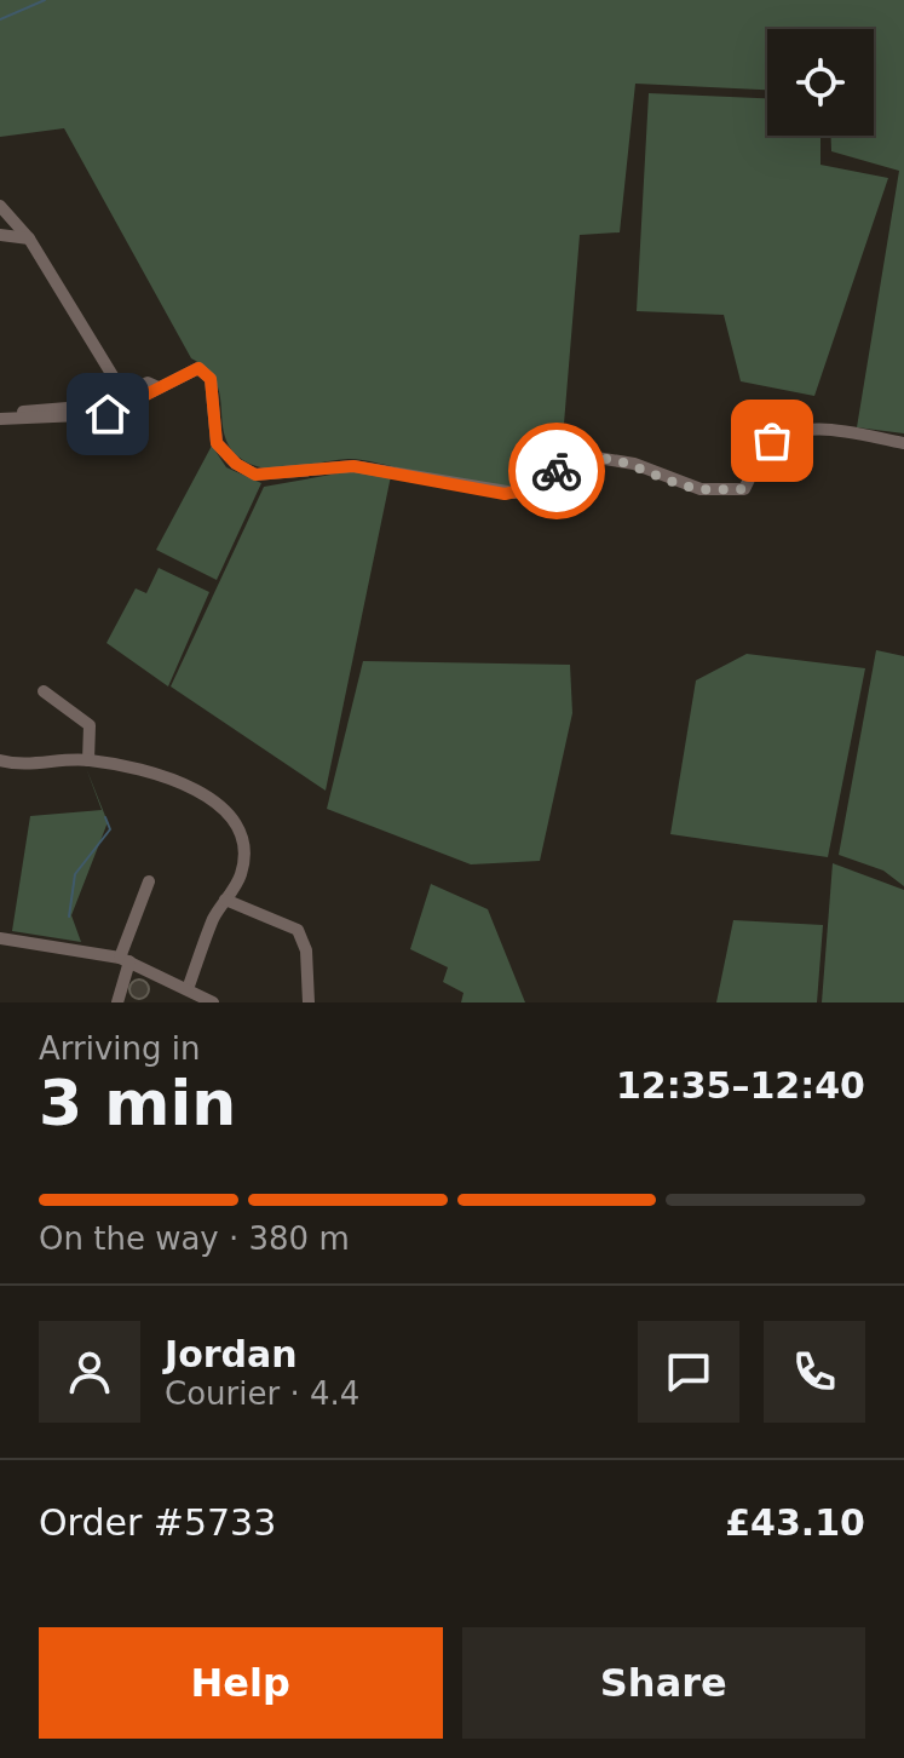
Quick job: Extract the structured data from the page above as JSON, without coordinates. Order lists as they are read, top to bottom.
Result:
{
  "page": {
    "heading": ["3 min", "Arriving in", "12:35–12:40"],
    "panel": [
      "Jordan",
      "Courier · 4.4",
      "Order #5733",
      "£43.10"
    ],
    "bar": "On the way · 380 m",
    "buttons": ["Help", "Share"]
  }
}
